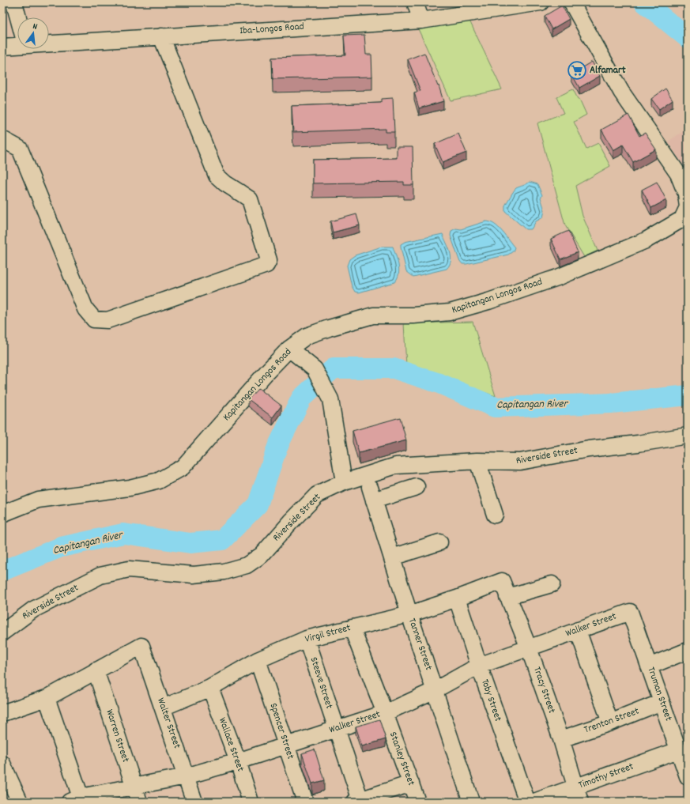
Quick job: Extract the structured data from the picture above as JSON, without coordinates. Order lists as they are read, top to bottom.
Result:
{
  "streets": {
    "street": [
      "Iba-Longos Road",
      "Kapitangan Longos Road",
      "Riverside Street",
      "Walker Street",
      "Virgil Street",
      "Tanner Street",
      "Steeve Street",
      "Tracy Street",
      "Truman Street",
      "Toby Street",
      "Trenton Street",
      "Walter Street",
      "Spencer Street",
      "Warren Street",
      "Wallace Street",
      "Stanley Street",
      "Timothy Street"
    ]
  },
  "crossings": [
    ["Walker Street", "Tanner Street"],
    ["Walker Street", "Steeve Street"],
    ["Walker Street", "Tracy Street"],
    ["Walker Street", "Truman Street"],
    ["Walker Street", "Toby Street"],
    ["Walker Street", "Walter Street"],
    ["Walker Street", "Spencer Street"],
    ["Walker Street", "Warren Street"],
    ["Walker Street", "Wallace Street"],
    ["Walker Street", "Stanley Street"],
    ["Virgil Street", "Tanner Street"],
    ["Virgil Street", "Steeve Street"],
    ["Virgil Street", "Tracy Street"],
    ["Virgil Street", "Toby Street"],
    ["Virgil Street", "Walter Street"],
    ["Virgil Street", "Spencer Street"],
    ["Virgil Street", "Wallace Street"],
    ["Virgil Street", "Stanley Street"],
    ["Tracy Street", "Trenton Street"],
    ["Tracy Street", "Timothy Street"],
    ["Truman Street", "Trenton Street"],
    ["Truman Street", "Timothy Street"],
    ["Walter Street", "Warren Street"]
  ],
  "water": ["Capitangan River"],
  "places": {
    "supermarket": ["Alfamart"]
  },
  "north": "top"
}
